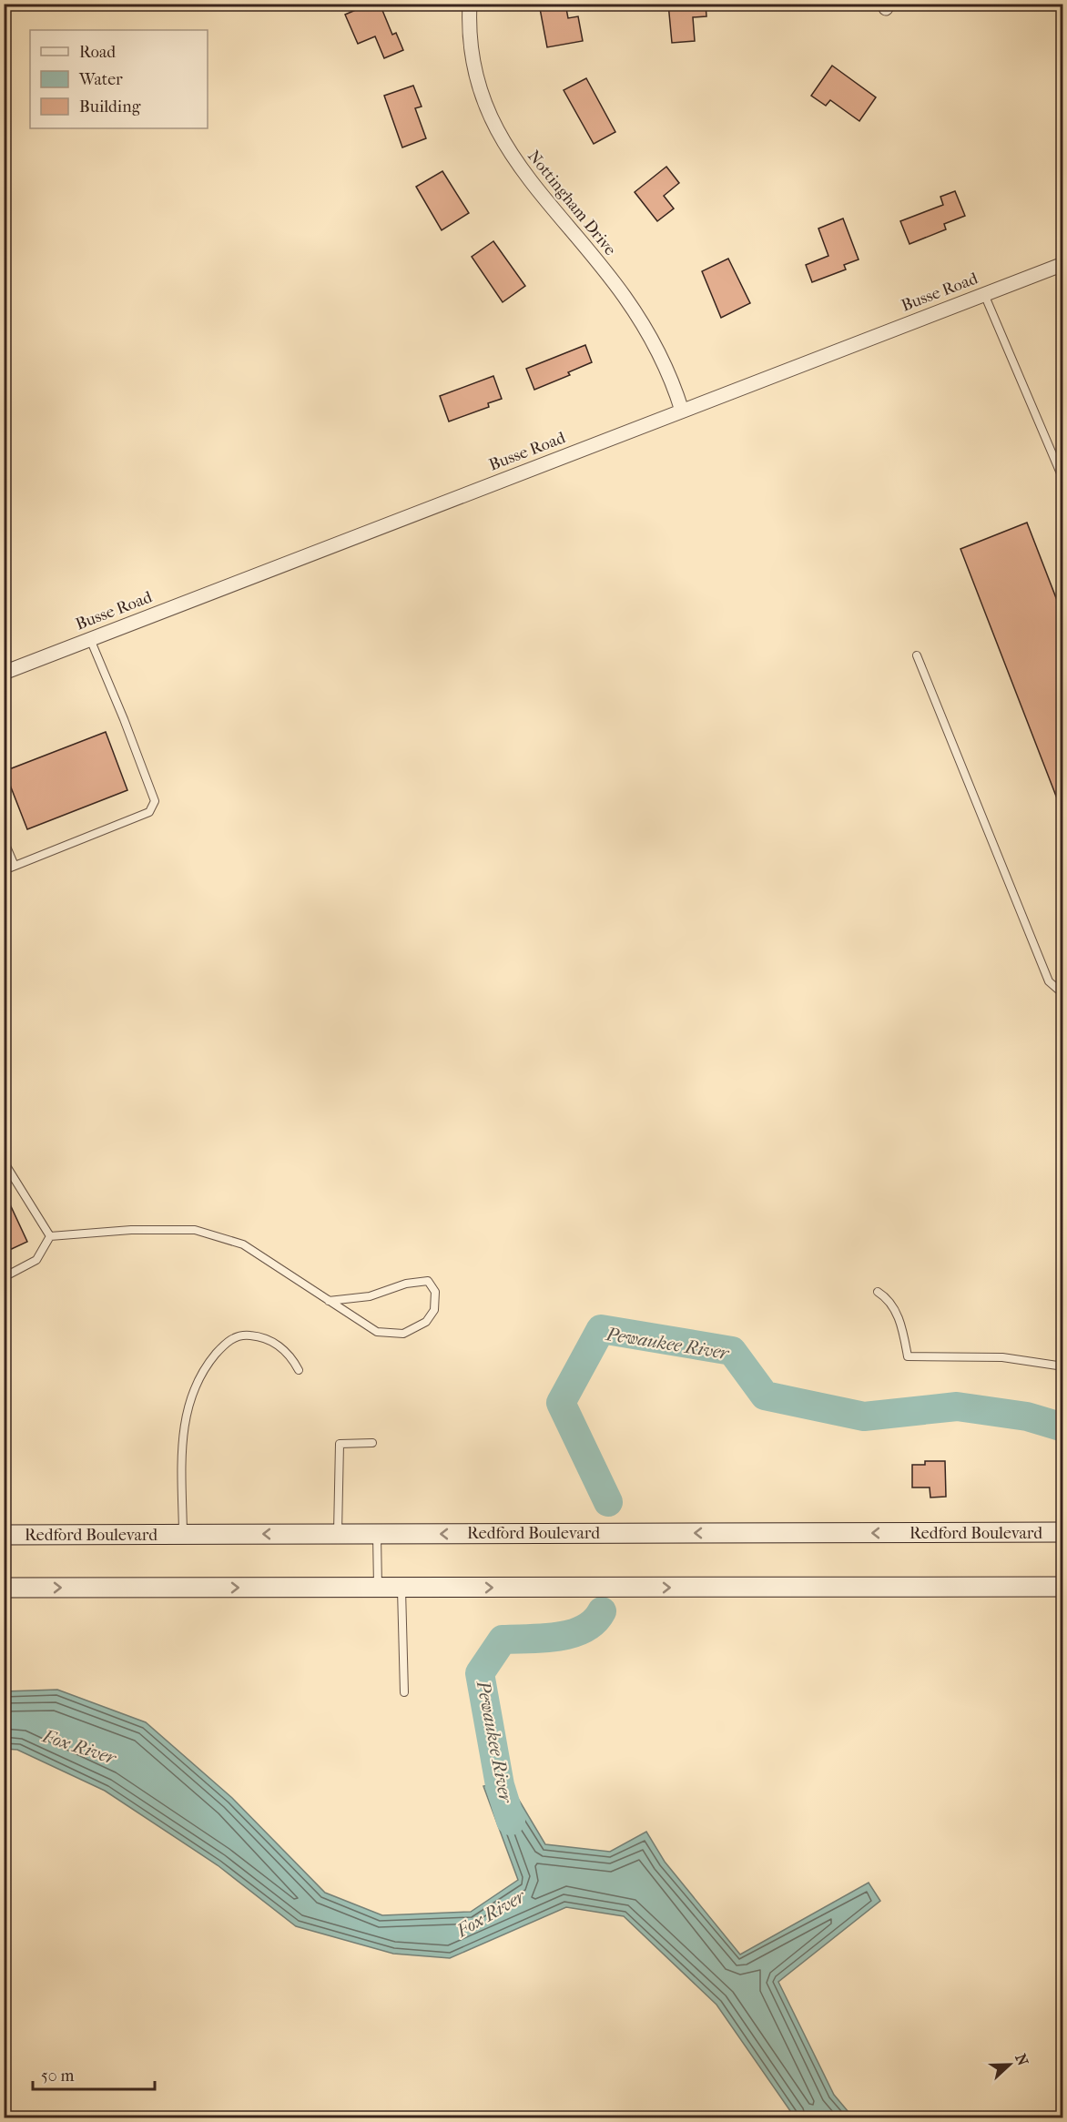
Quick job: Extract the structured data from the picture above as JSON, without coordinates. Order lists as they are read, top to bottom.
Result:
{
  "streets": {
    "main road": ["Redford Boulevard"],
    "street": ["Nottingham Drive", "Busse Road"]
  },
  "crossings": [
    ["Nottingham Drive", "Busse Road"]
  ],
  "water": ["Pewaukee River", "Fox River"],
  "legend": ["Road", "Water", "Building"],
  "scale_bar": "50 m",
  "north": "right"
}
